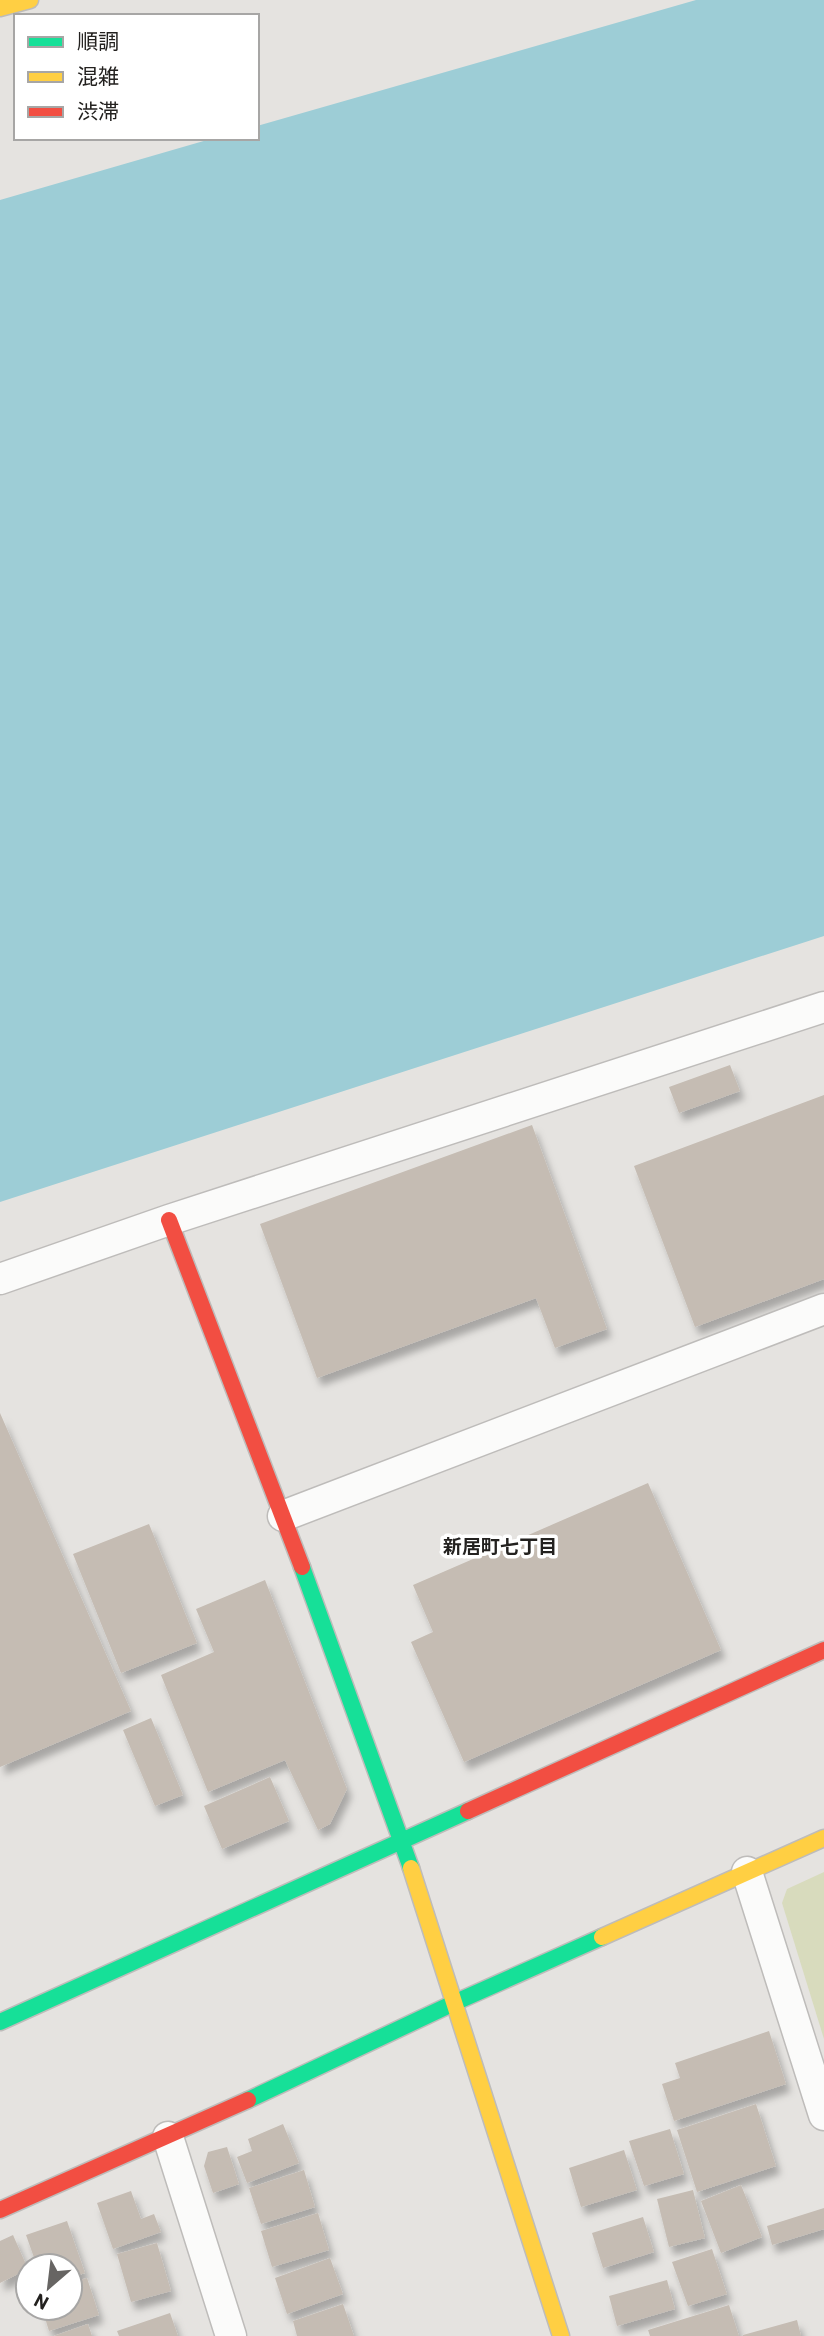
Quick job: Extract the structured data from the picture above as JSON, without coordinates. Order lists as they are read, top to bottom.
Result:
{
  "districts": ["新居町七丁目"],
  "legend": ["順調", "混雑", "渋滞"],
  "north": "bottom left"
}
